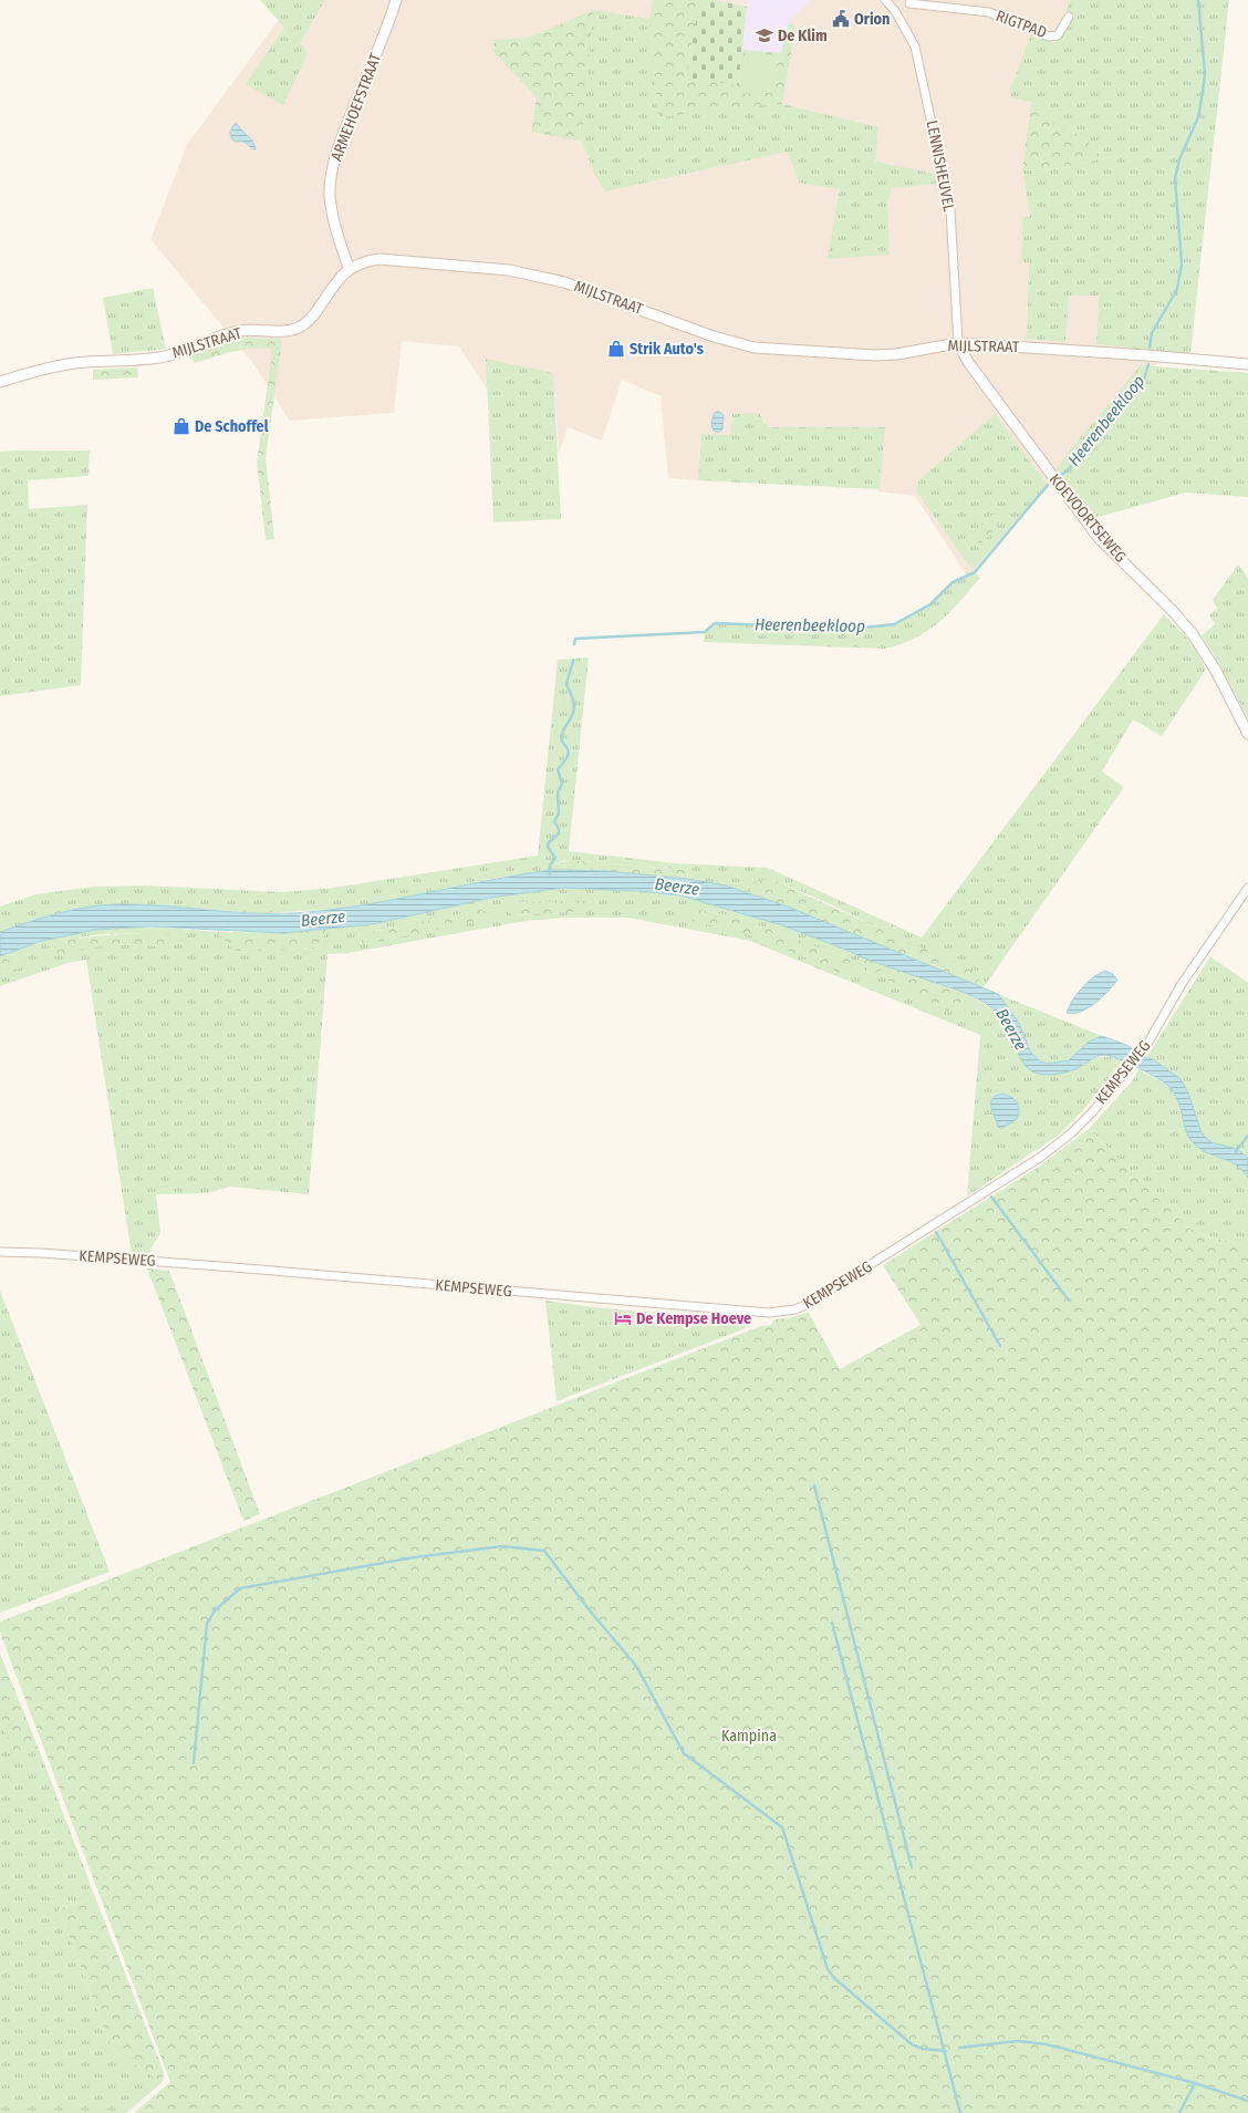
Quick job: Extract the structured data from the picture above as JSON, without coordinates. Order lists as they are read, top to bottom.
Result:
{
  "streets": {
    "street": [
      "RIGTPAD",
      "ARMEHOEFSTRAAT",
      "LENNISHEUVEL",
      "MIJLSTRAAT",
      "KOEVOORTSEWEG",
      "KEMPSEWEG"
    ]
  },
  "crossings": [
    ["ARMEHOEFSTRAAT", "MIJLSTRAAT"],
    ["LENNISHEUVEL", "MIJLSTRAAT"],
    ["LENNISHEUVEL", "KOEVOORTSEWEG"],
    ["MIJLSTRAAT", "KOEVOORTSEWEG"]
  ],
  "water": ["Heerenbeekloop", "Beerze"],
  "parks": ["Kampina"],
  "places": {
    "public building": ["Orion"],
    "school or university": ["De Klim"],
    "shop": ["Strik Auto's", "De Schoffel"],
    "hotel": ["De Kempse Hoeve"]
  }
}
